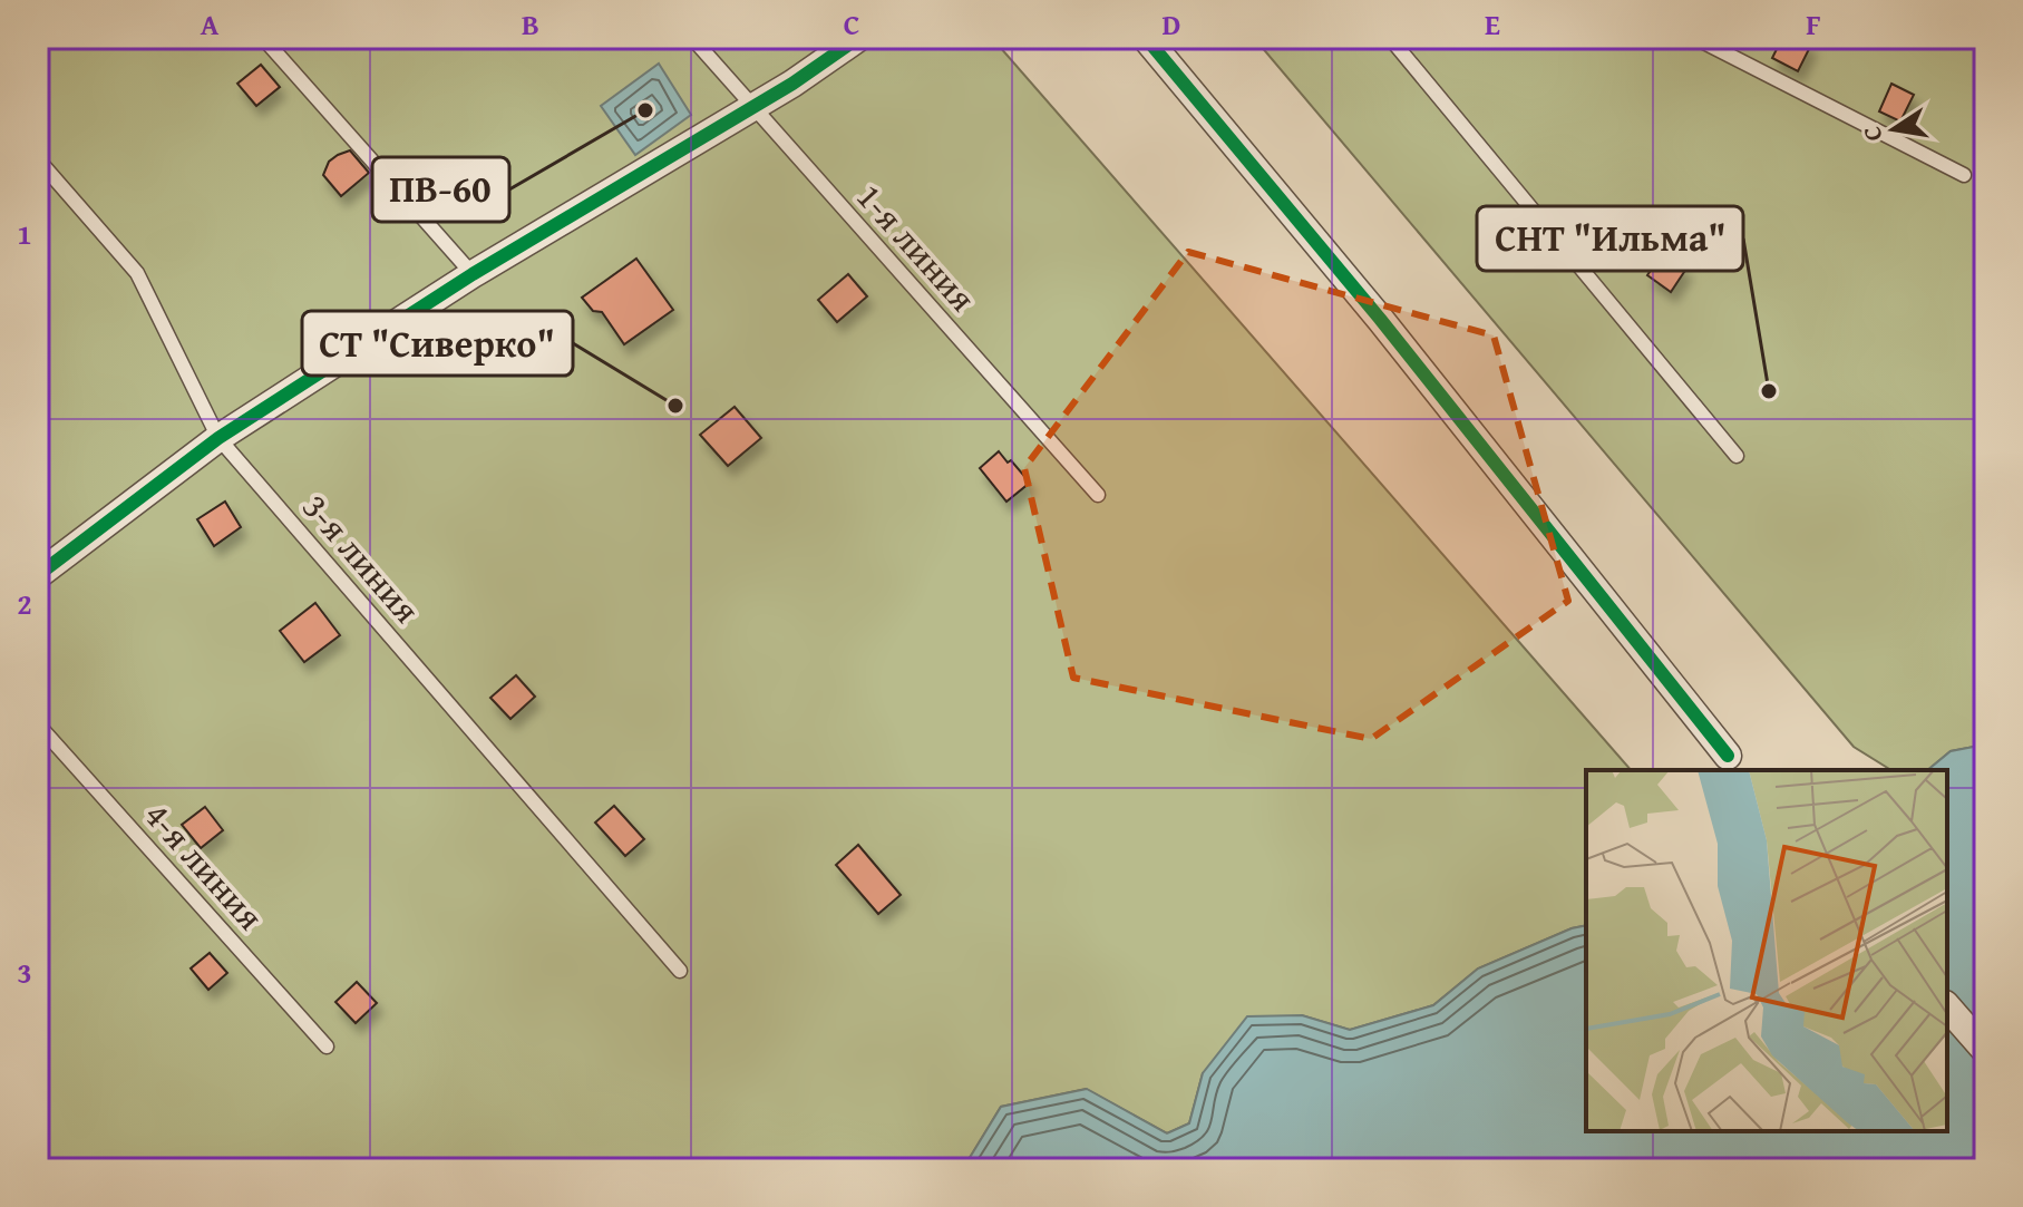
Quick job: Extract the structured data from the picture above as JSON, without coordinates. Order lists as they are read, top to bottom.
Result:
{
  "streets": {
    "lane": ["1-я линия", "3-я линия", "4-я линия"]
  },
  "places": ["ПВ-60", "СНТ \"Ильма\"", "СТ \"Сиверко\""],
  "north": "left",
  "grid": {
    "columns": [
      "A",
      "B",
      "C",
      "D",
      "E",
      "F"
    ],
    "rows": ["1", "2", "3"]
  }
}
